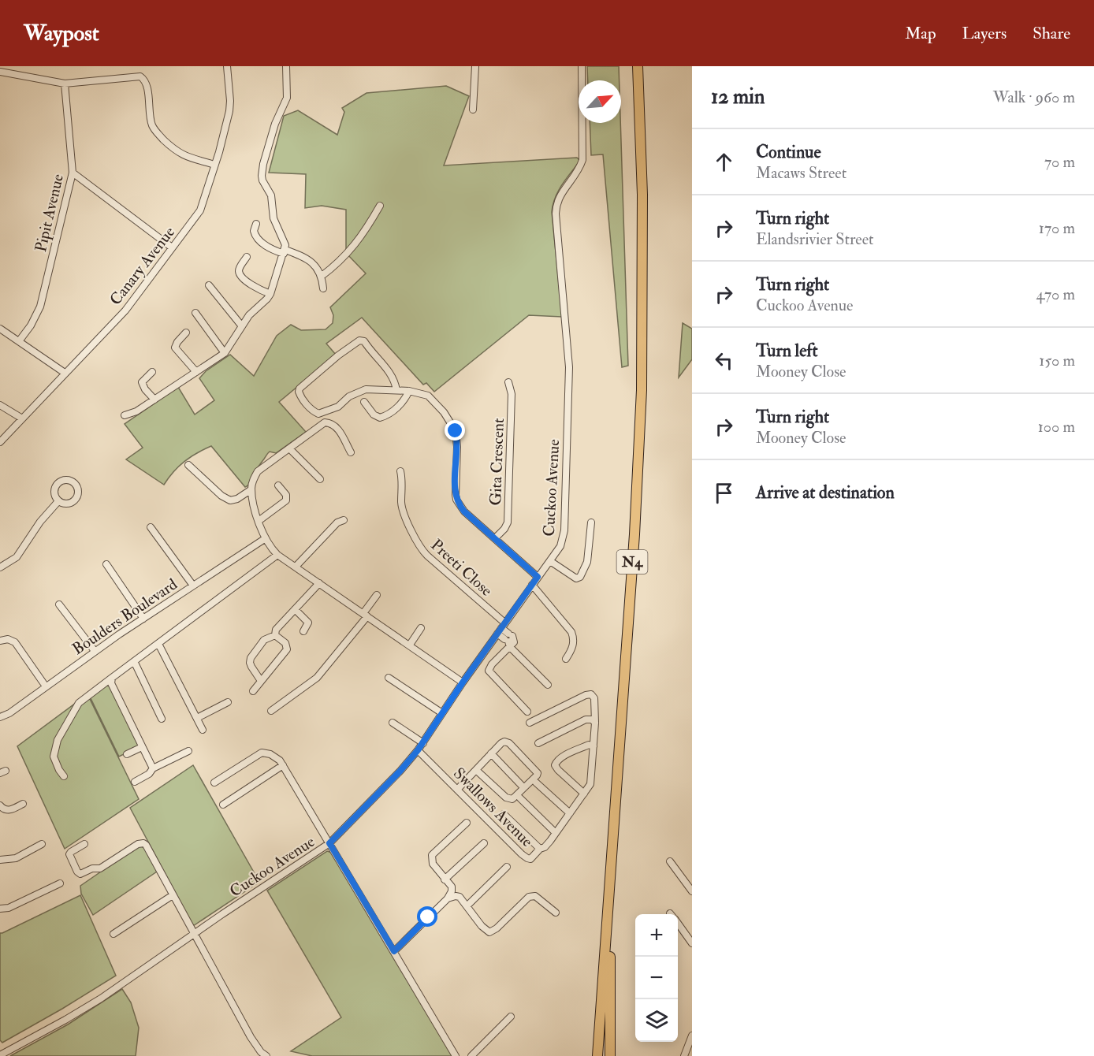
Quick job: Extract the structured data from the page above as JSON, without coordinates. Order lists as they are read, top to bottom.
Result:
{
  "streets": {
    "highway": ["N4"],
    "street": [
      "Pipit Avenue",
      "Canary Avenue",
      "Gita Crescent",
      "Cuckoo Avenue",
      "Preeti Close",
      "Boulders Boulevard",
      "Swallows Avenue"
    ]
  },
  "crossings": [
    ["Cuckoo Avenue", "Preeti Close"],
    ["Cuckoo Avenue", "Swallows Avenue"]
  ],
  "north": "top right",
  "page": {
    "header": "Waypost",
    "nav": ["Map", "Layers", "Share"],
    "heading": ["12 min", "Walk · 960 m"],
    "list": [
      ["Continue", "Macaws Street", "70 m"],
      ["Turn right", "Elandsrivier Street", "170 m"],
      ["Turn right", "Cuckoo Avenue", "470 m"],
      ["Turn left", "Mooney Close", "150 m"],
      ["Turn right", "Mooney Close", "100 m"],
      "Arrive at destination"
    ],
    "map_buttons": ["+", "−"]
  }
}
